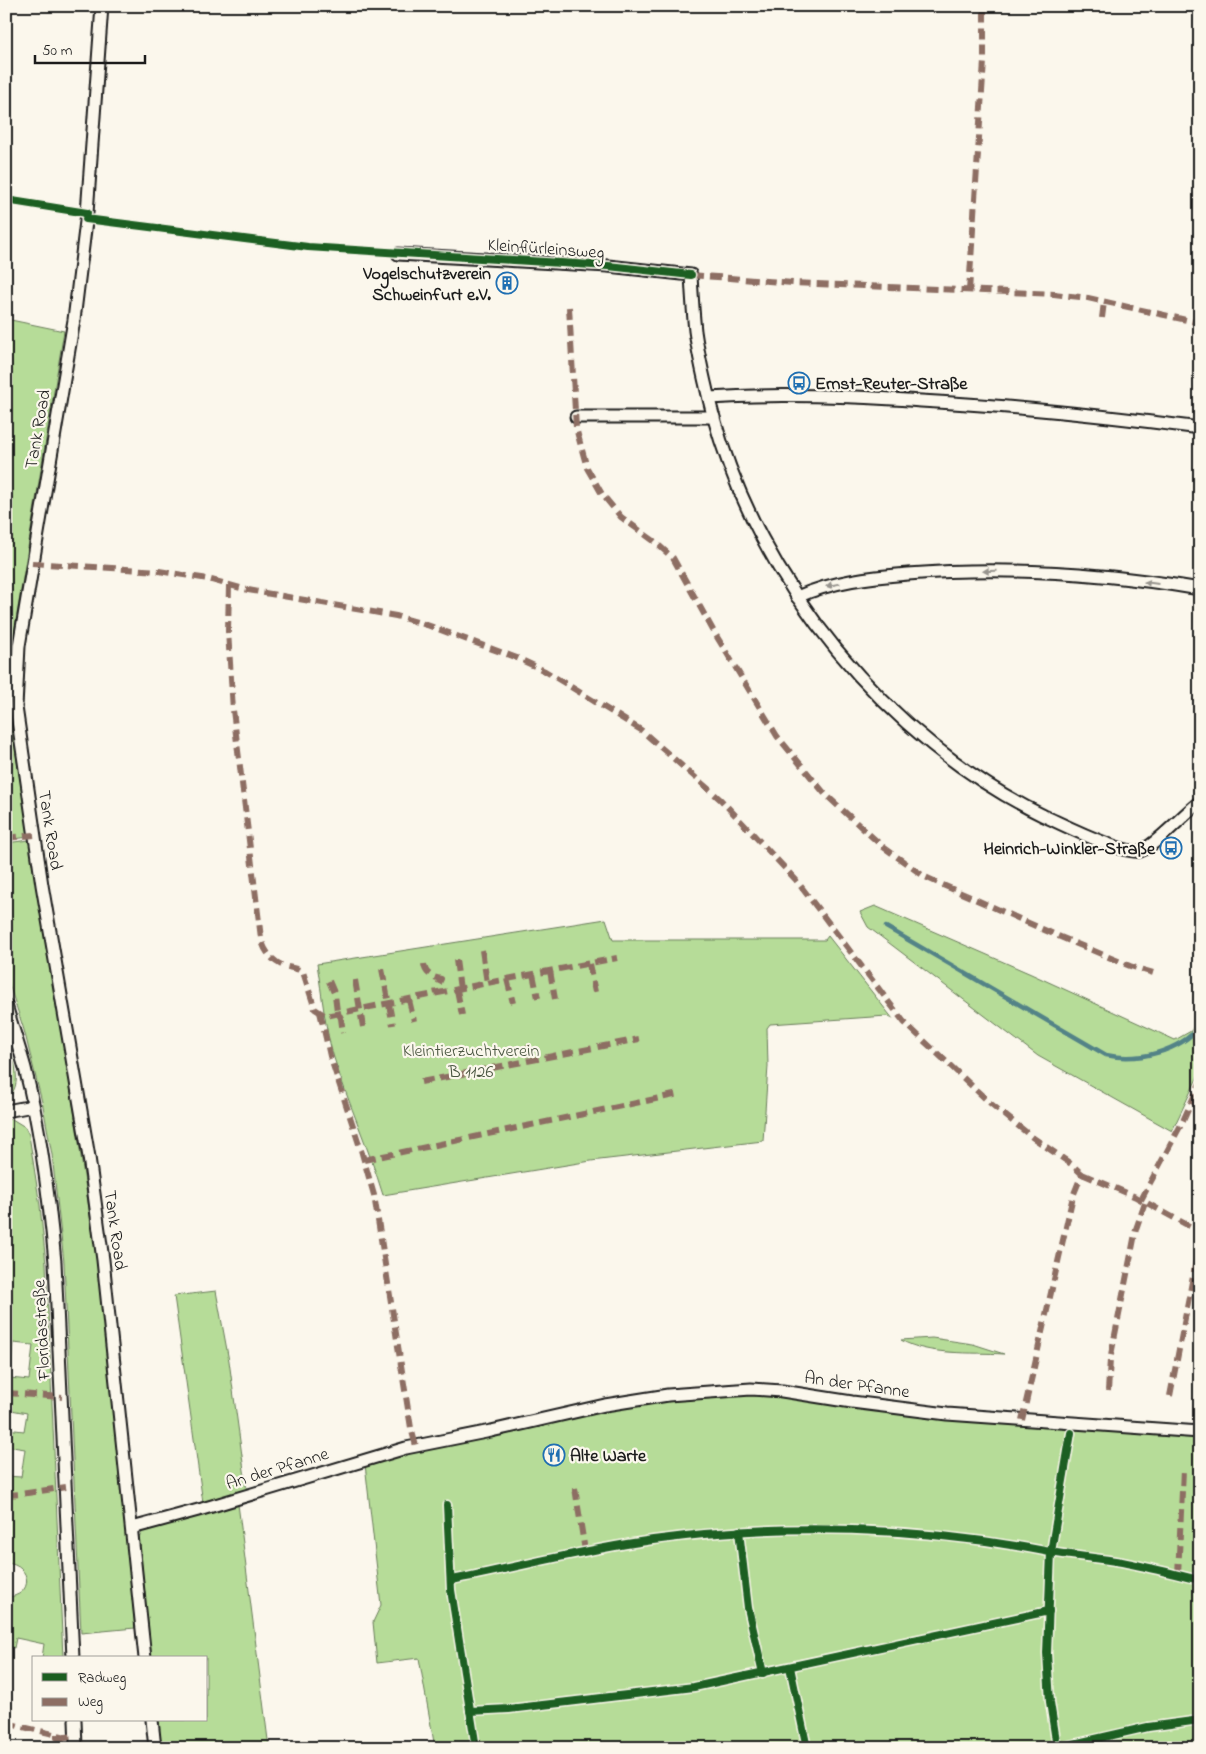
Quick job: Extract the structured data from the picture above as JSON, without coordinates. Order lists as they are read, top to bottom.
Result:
{
  "streets": {
    "street": [
      "Kleinflürleinsweg",
      "Tank Road",
      "Floridastraße",
      "An der Pfanne"
    ]
  },
  "crossings": [
    ["Tank Road", "An der Pfanne"]
  ],
  "parks": ["Kleintierzuchtverein B 1126"],
  "places": {
    "building": ["Vogelschutzverein Schweinfurt e.V."],
    "bus stop": ["Ernst-Reuter-Straße", "Heinrich-Winkler-Straße"],
    "restaurant": ["Alte Warte"]
  },
  "legend": ["Radweg", "Weg"],
  "scale_bar": "50 m"
}
